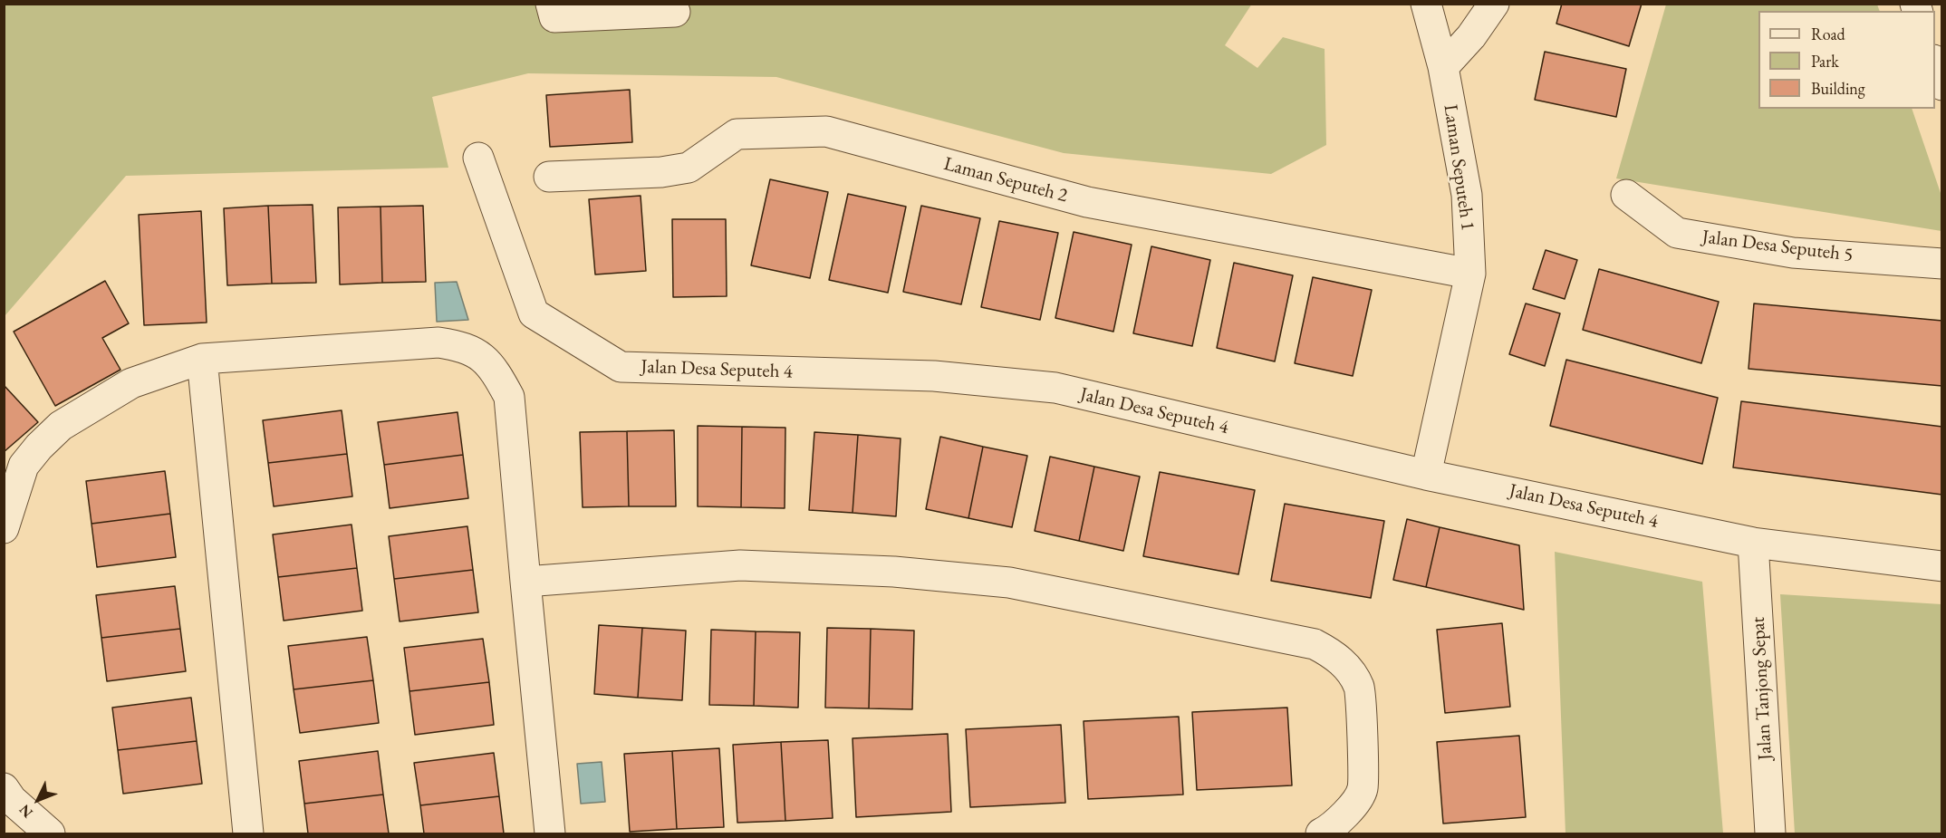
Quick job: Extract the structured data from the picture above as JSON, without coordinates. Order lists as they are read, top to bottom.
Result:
{
  "streets": {
    "street": [
      "Laman Seputeh 1",
      "Laman Seputeh 2",
      "Jalan Desa Seputeh 5",
      "Jalan Desa Seputeh 4",
      "Jalan Tanjong Sepat"
    ]
  },
  "crossings": [
    ["Laman Seputeh 1", "Laman Seputeh 2"],
    ["Laman Seputeh 1", "Jalan Desa Seputeh 4"],
    ["Jalan Desa Seputeh 4", "Jalan Tanjong Sepat"]
  ],
  "legend": ["Road", "Park", "Building"],
  "north": "bottom left"
}
